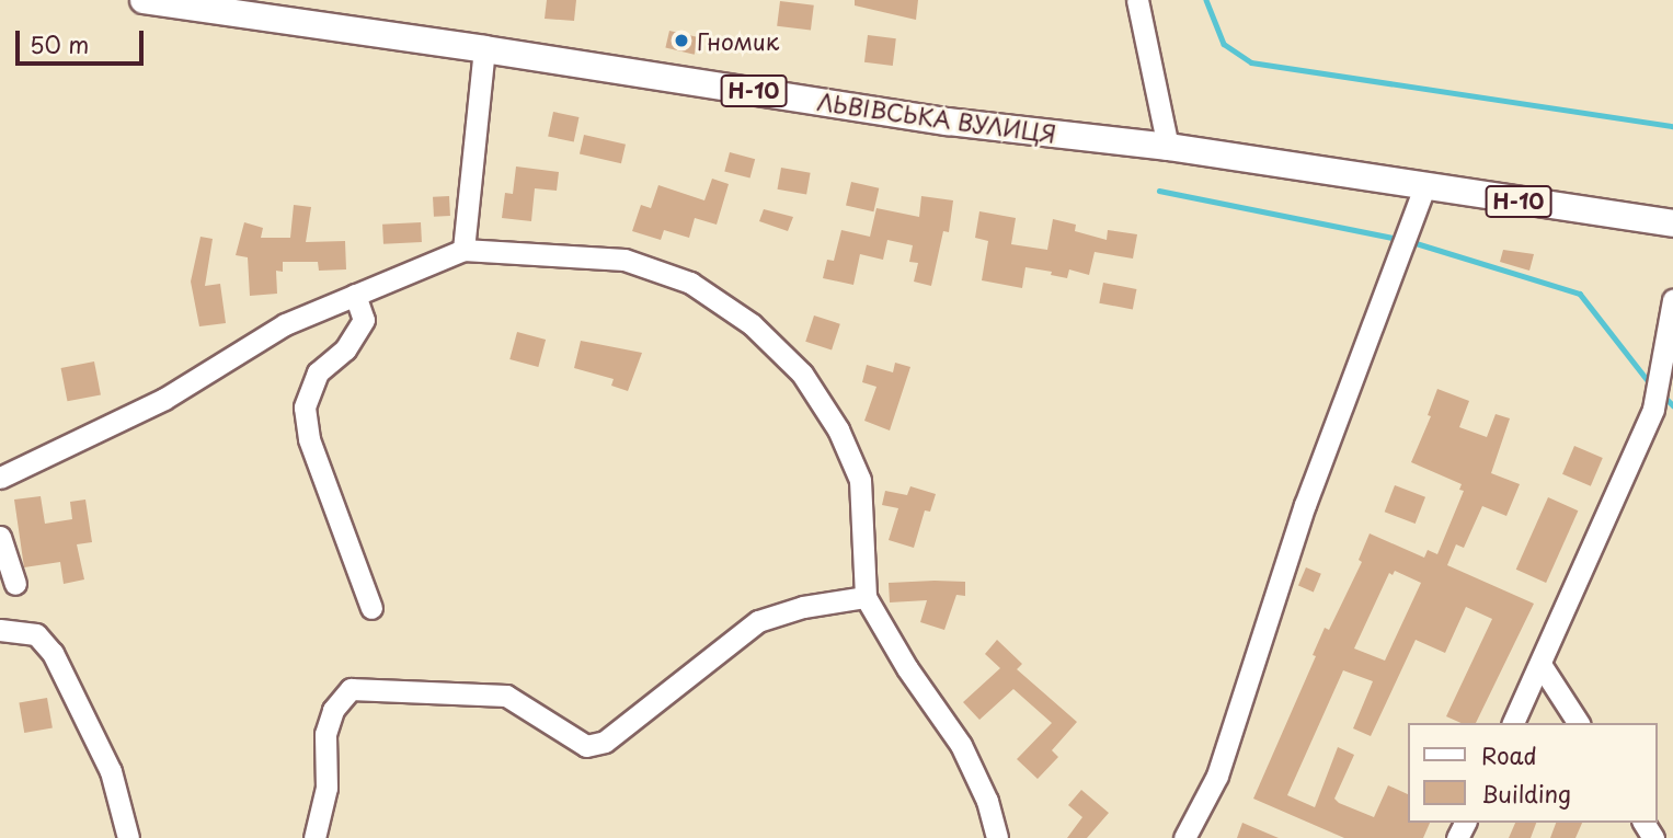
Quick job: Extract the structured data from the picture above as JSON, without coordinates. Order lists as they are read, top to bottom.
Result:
{
  "streets": {
    "main road": ["Н-10", "ЛЬВІВСЬКА ВУЛИЦЯ"]
  },
  "crossings": [
    ["Н-10", "ЛЬВІВСЬКА ВУЛИЦЯ"]
  ],
  "places": ["Гномик"],
  "legend": ["Road", "Building"],
  "scale_bar": "50 m"
}
